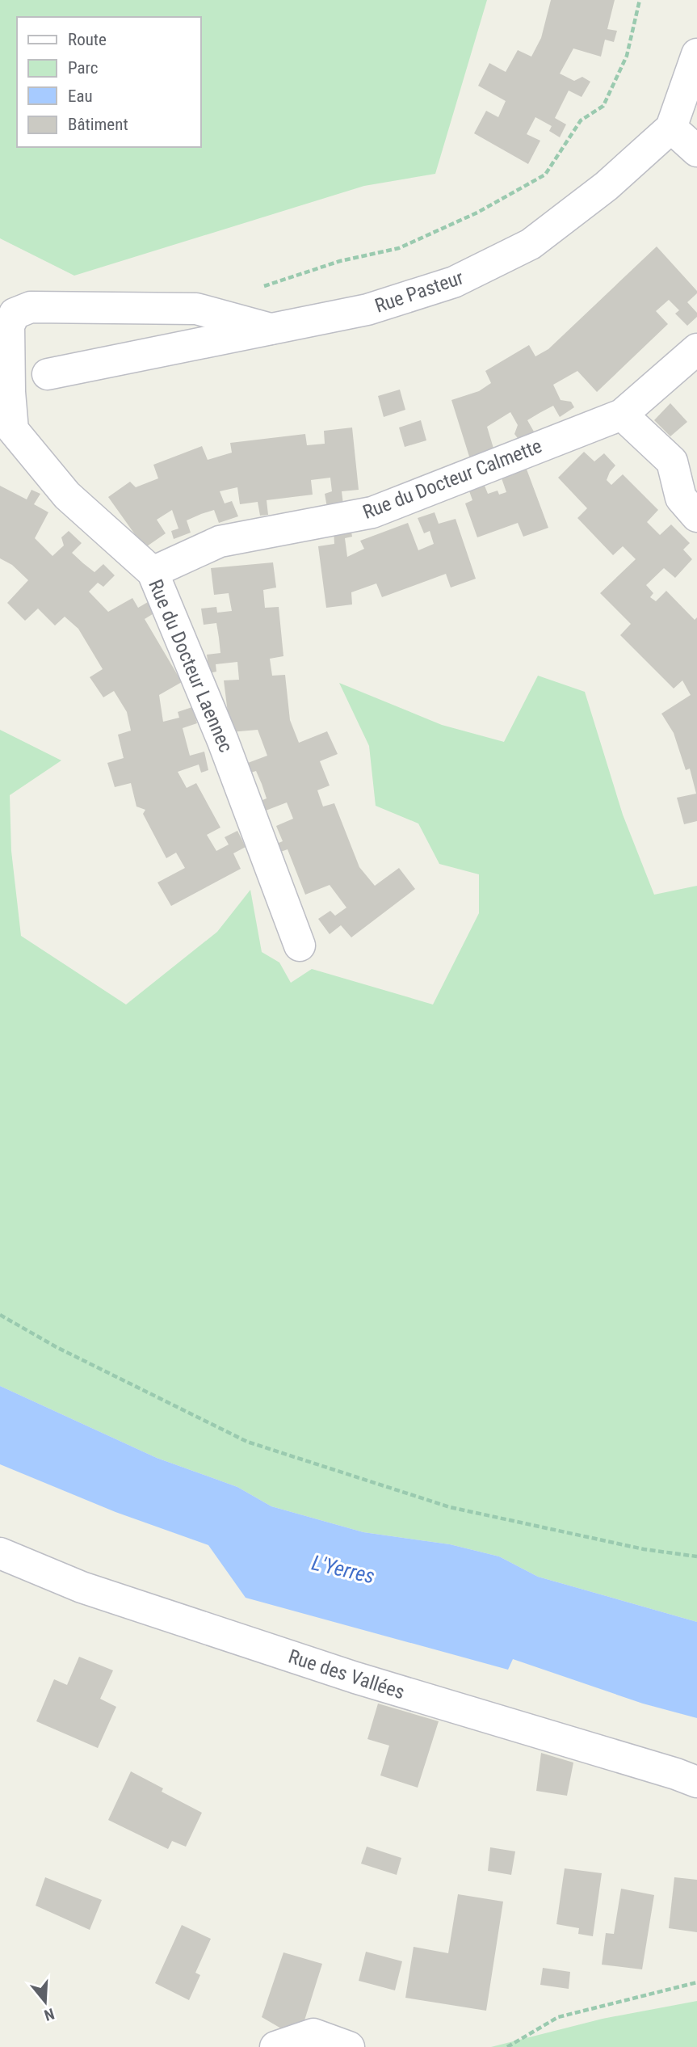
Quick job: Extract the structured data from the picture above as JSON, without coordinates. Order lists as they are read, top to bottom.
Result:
{
  "streets": {
    "street": [
      "Rue Pasteur",
      "Rue du Docteur Calmette",
      "Rue du Docteur Laennec",
      "Rue des Vallées"
    ]
  },
  "crossings": [
    ["Rue Pasteur", "Rue du Docteur Laennec"],
    ["Rue du Docteur Calmette", "Rue du Docteur Laennec"]
  ],
  "water": ["L'Yerres"],
  "legend": [
    "Route",
    "Parc",
    "Eau",
    "Bâtiment"
  ],
  "north": "bottom"
}
